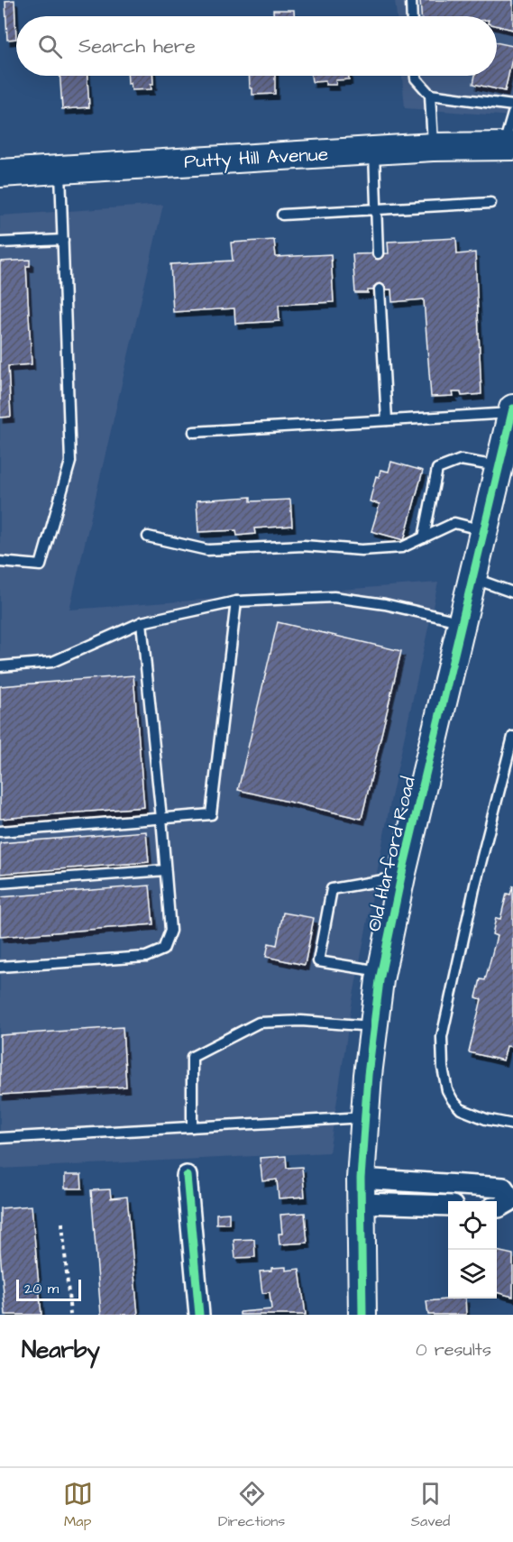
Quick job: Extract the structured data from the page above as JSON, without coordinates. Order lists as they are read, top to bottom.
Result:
{
  "streets": {
    "street": ["Putty Hill Avenue", "Old Harford Road"]
  },
  "scale_bar": "20 m",
  "page": {
    "search": "Search here",
    "scale": "20 m",
    "heading": ["Nearby", "0 results"],
    "nav": ["Map", "Directions", "Saved"]
  }
}
